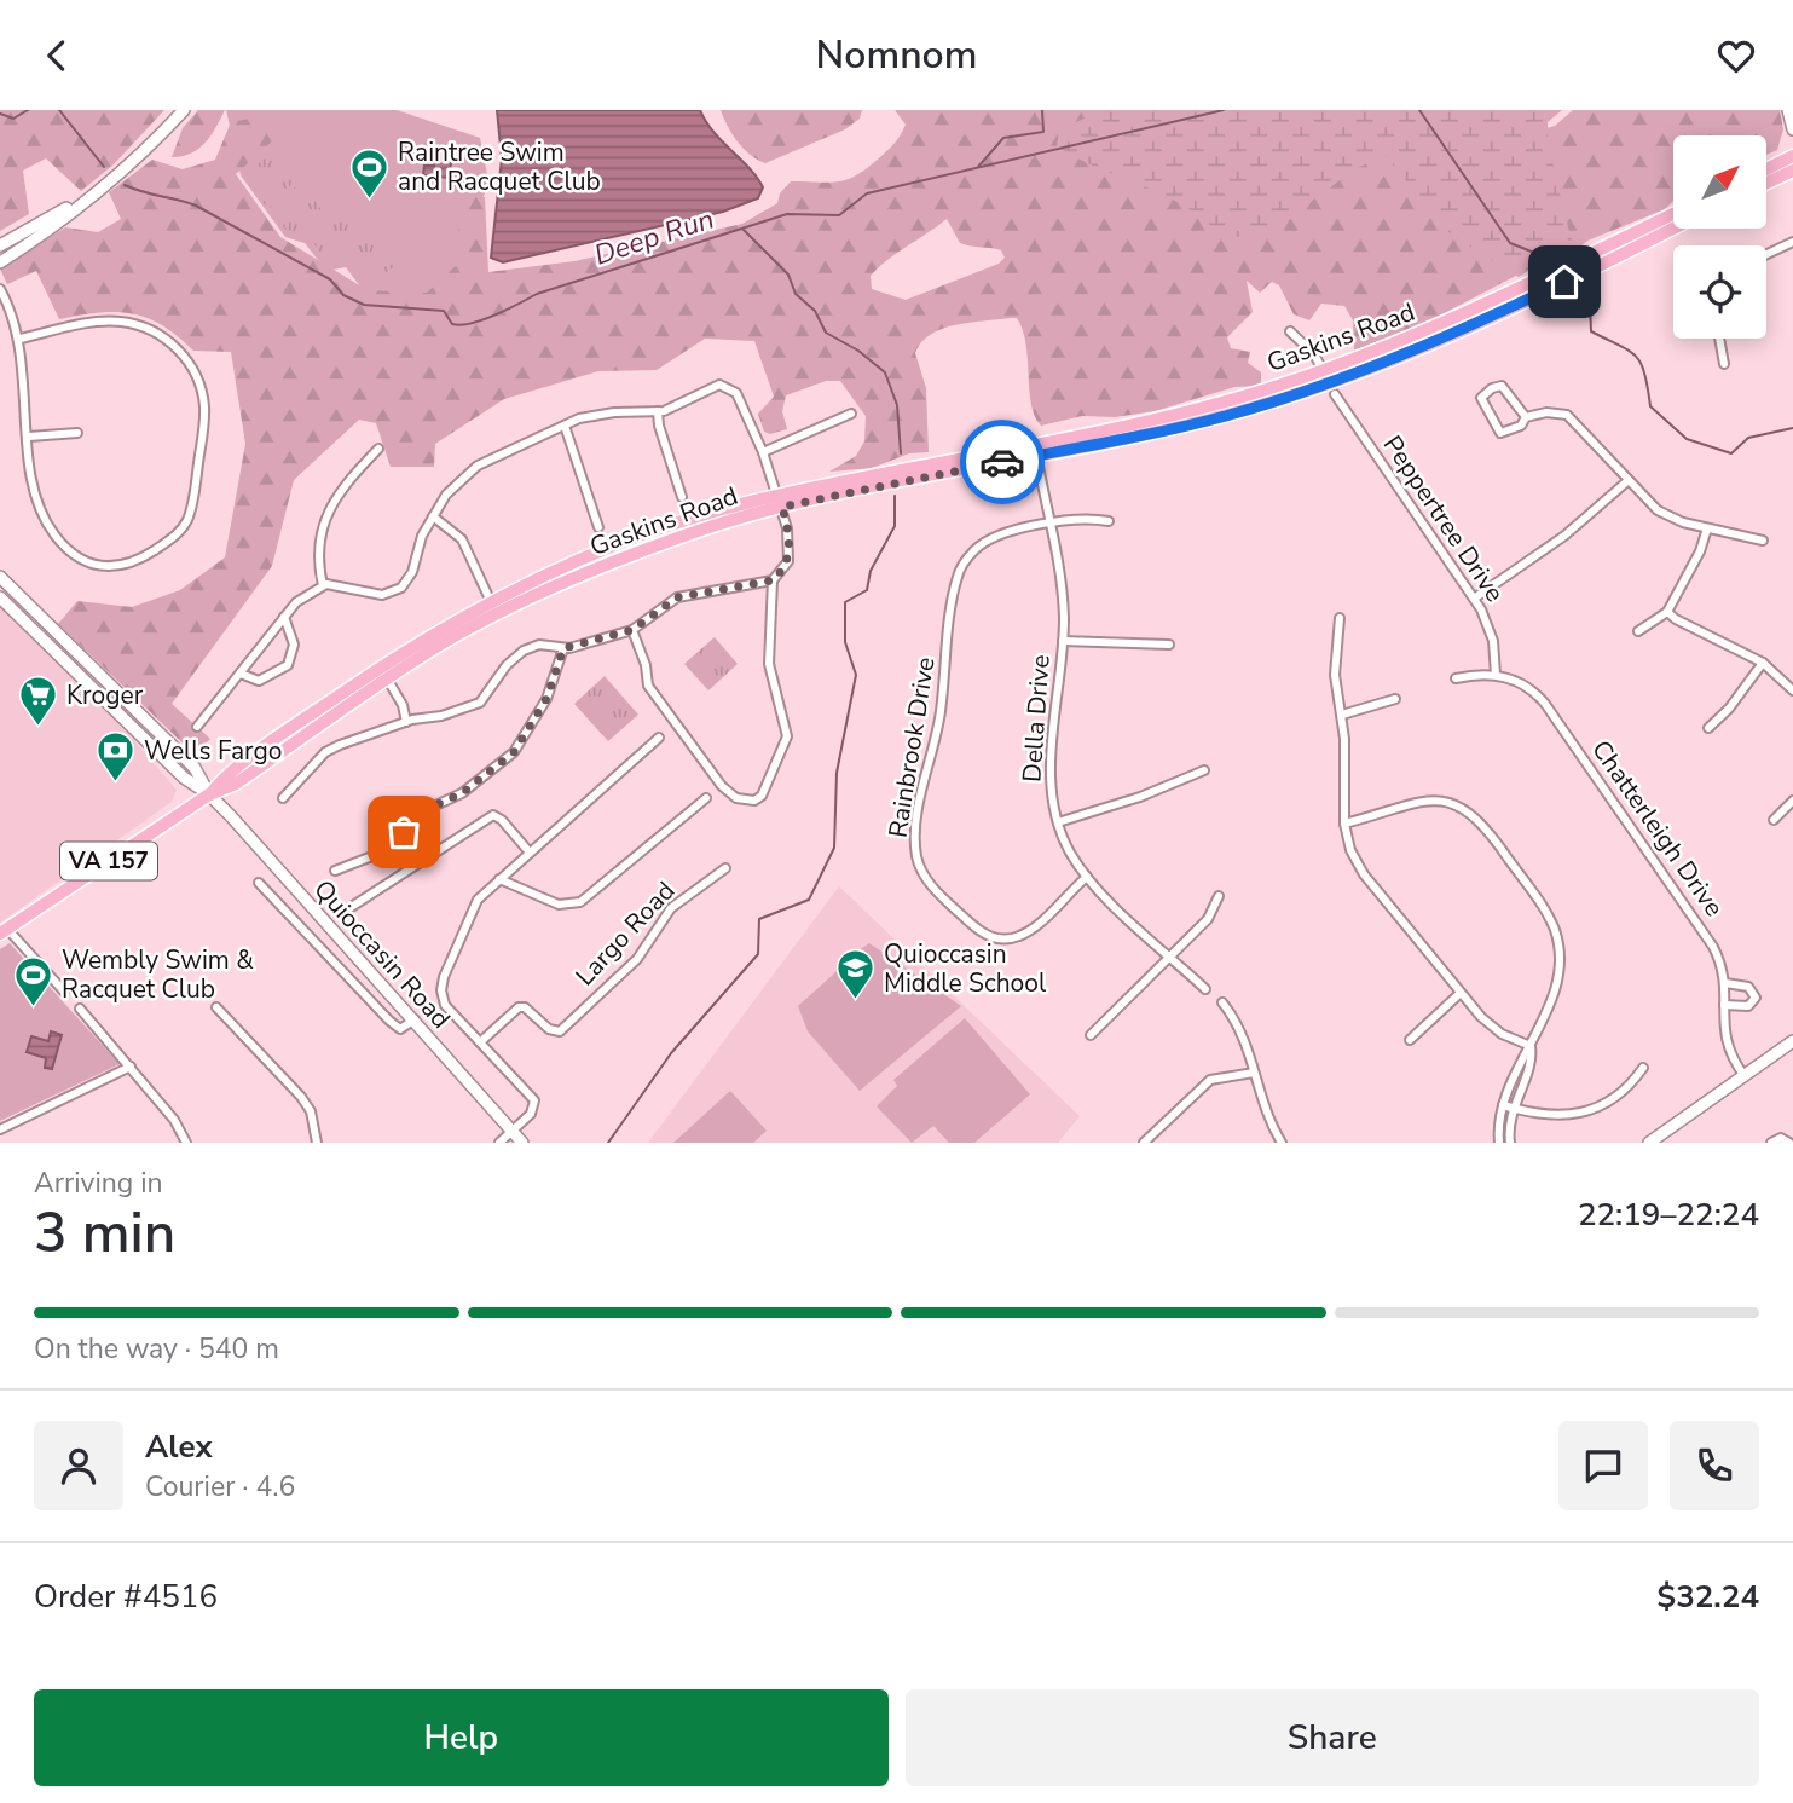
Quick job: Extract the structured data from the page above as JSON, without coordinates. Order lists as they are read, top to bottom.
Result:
{
  "streets": {
    "main road": ["Gaskins Road", "VA 157", "Quioccasin Road"],
    "street": [
      "Peppertree Drive",
      "Della Drive",
      "Rainbrook Drive",
      "Chatterleigh Drive",
      "Largo Road"
    ]
  },
  "crossings": [
    ["Gaskins Road", "Peppertree Drive"],
    ["Gaskins Road", "Della Drive"],
    ["Gaskins Road", "Quioccasin Road"],
    ["Peppertree Drive", "Chatterleigh Drive"],
    ["Della Drive", "Rainbrook Drive"]
  ],
  "water": ["Deep Run"],
  "places": {
    "sports": ["Raintree Swim and Racquet Club", "Wembly Swim & Racquet Club"],
    "supermarket": ["Kroger"],
    "bank": ["Wells Fargo"],
    "school or university": ["Quioccasin Middle School"]
  },
  "north": "top right",
  "page": {
    "header": "Nomnom",
    "heading": ["3 min", "Arriving in", "22:19–22:24"],
    "panel": [
      "Alex",
      "Courier · 4.6",
      "Order #4516",
      "$32.24"
    ],
    "bar": "On the way · 540 m",
    "buttons": ["Help", "Share"]
  }
}
